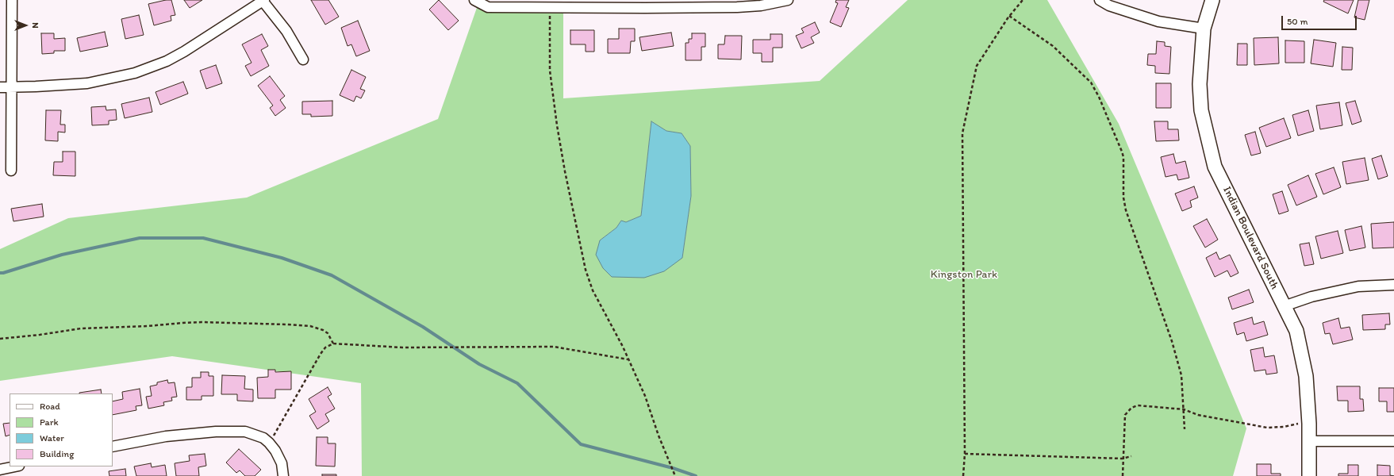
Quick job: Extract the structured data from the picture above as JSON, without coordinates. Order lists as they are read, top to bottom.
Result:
{
  "streets": {
    "street": ["Indian Boulevard South"]
  },
  "parks": ["Kingston Park"],
  "legend": [
    "Road",
    "Park",
    "Water",
    "Building"
  ],
  "scale_bar": "50 m",
  "north": "right"
}
